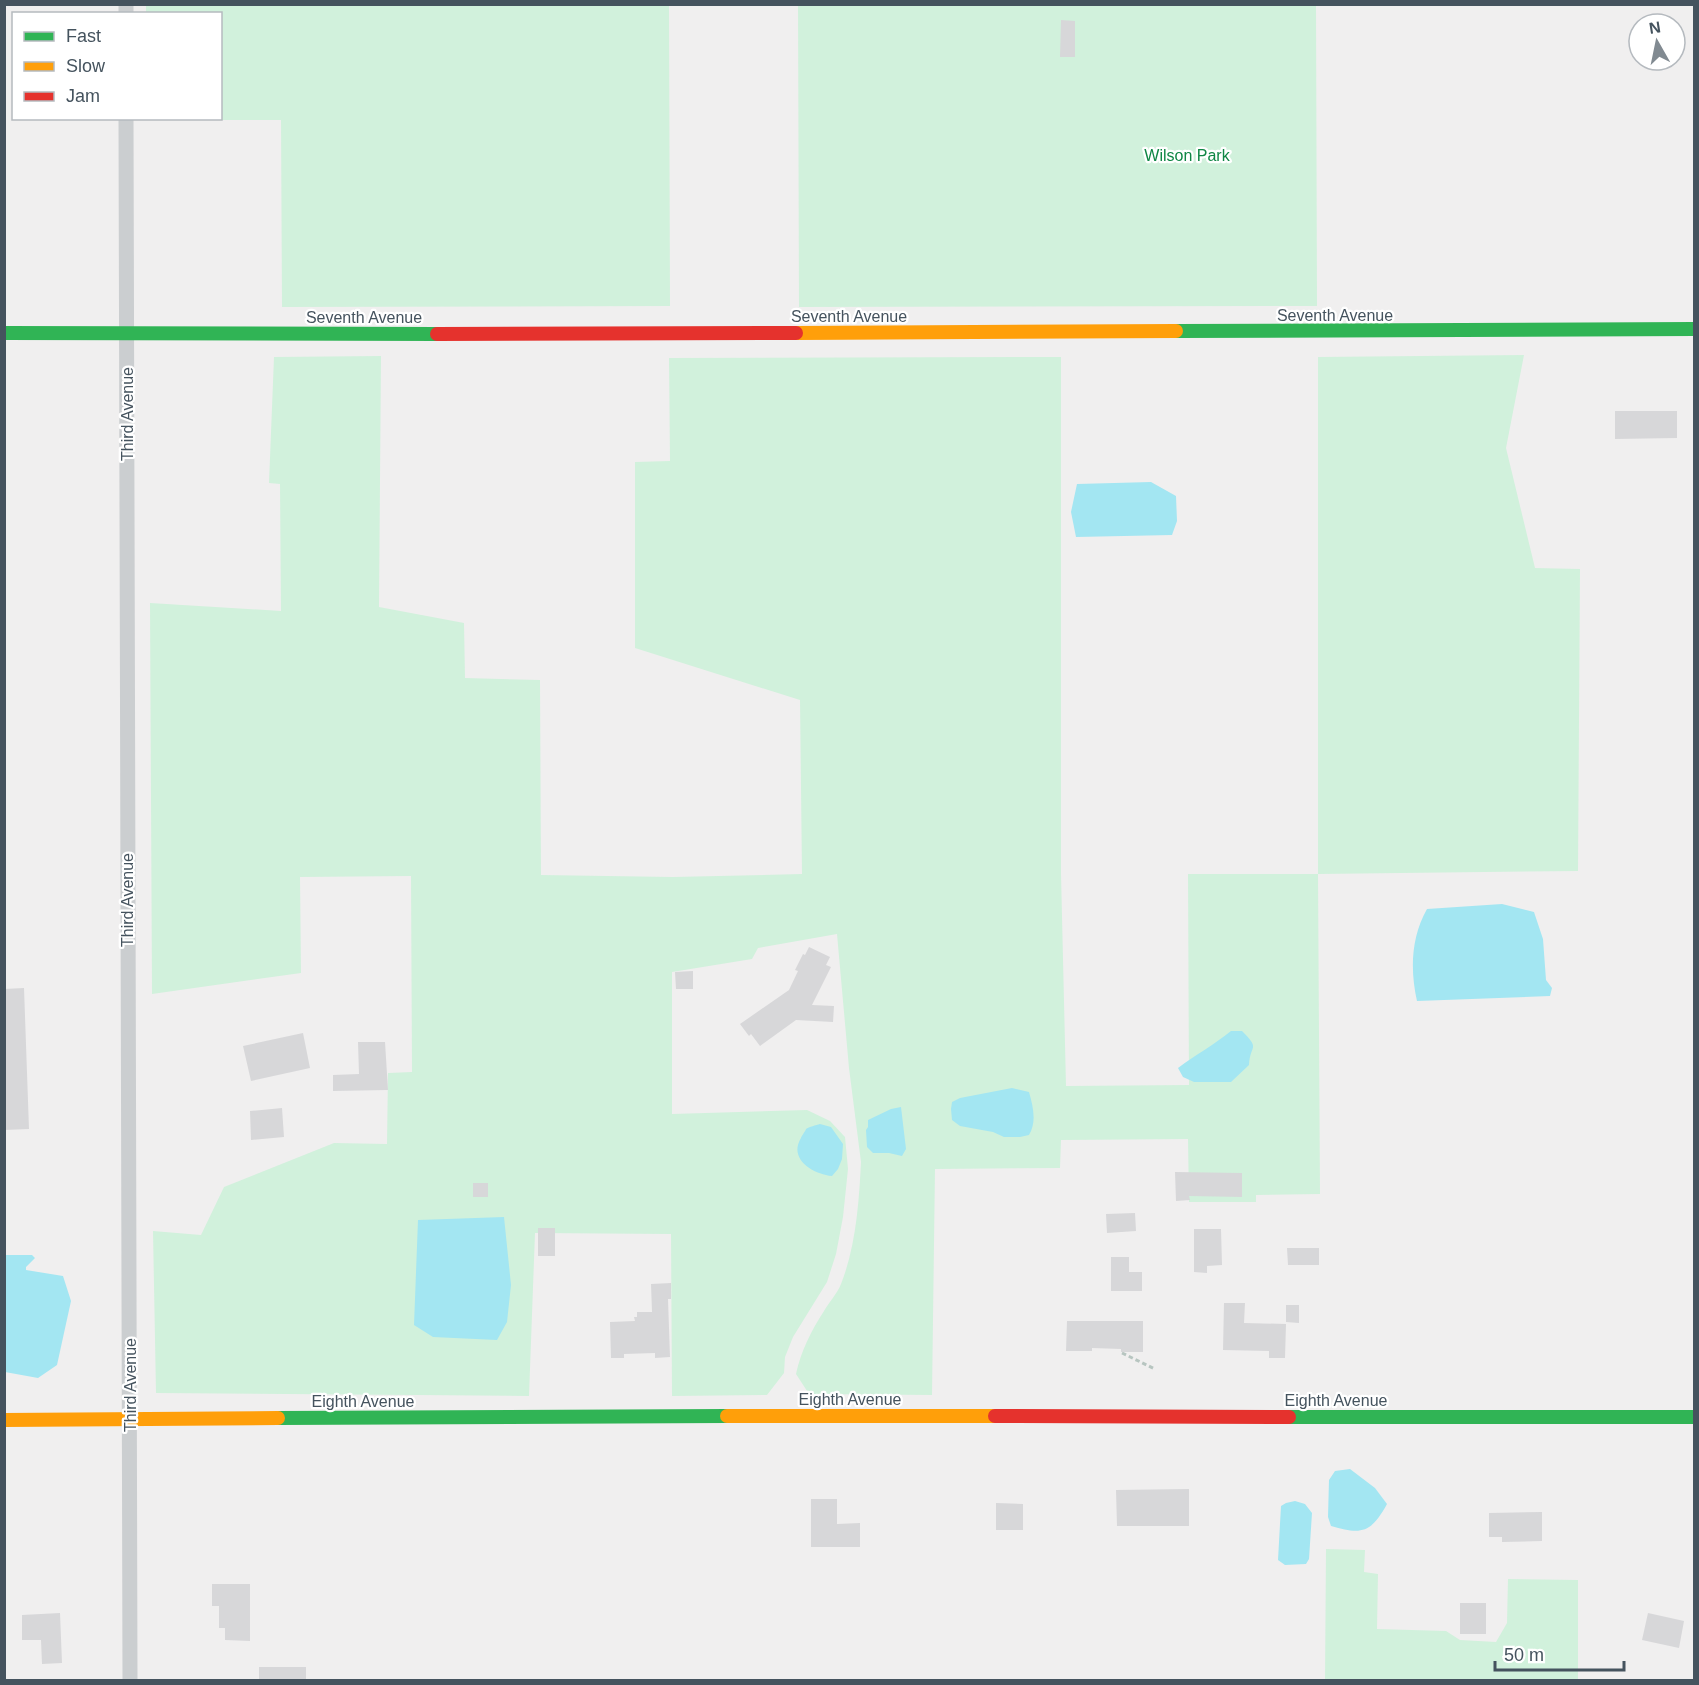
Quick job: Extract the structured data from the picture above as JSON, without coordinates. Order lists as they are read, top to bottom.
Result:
{
  "streets": {
    "street": ["Seventh Avenue", "Third Avenue", "Eighth Avenue"]
  },
  "crossings": [
    ["Seventh Avenue", "Third Avenue"],
    ["Third Avenue", "Eighth Avenue"]
  ],
  "parks": ["Wilson Park"],
  "legend": ["Fast", "Slow", "Jam"],
  "scale_bar": "50 m",
  "north": "top"
}
